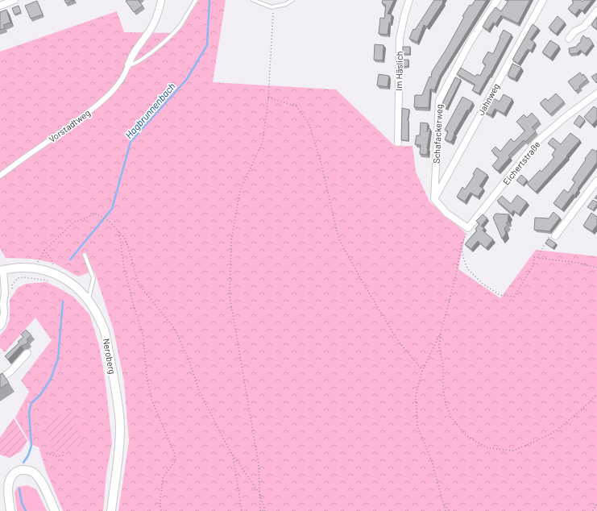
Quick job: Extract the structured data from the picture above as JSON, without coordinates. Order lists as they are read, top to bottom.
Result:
{
  "streets": {
    "street": [
      "Im Häslich",
      "Jahnweg",
      "Vorstadtweg",
      "Schafackerweg",
      "Eichertstraße",
      "Neroberg"
    ]
  },
  "crossings": [
    ["Jahnweg", "Schafackerweg"]
  ],
  "water": ["Hagbrunnenbach"]
}
